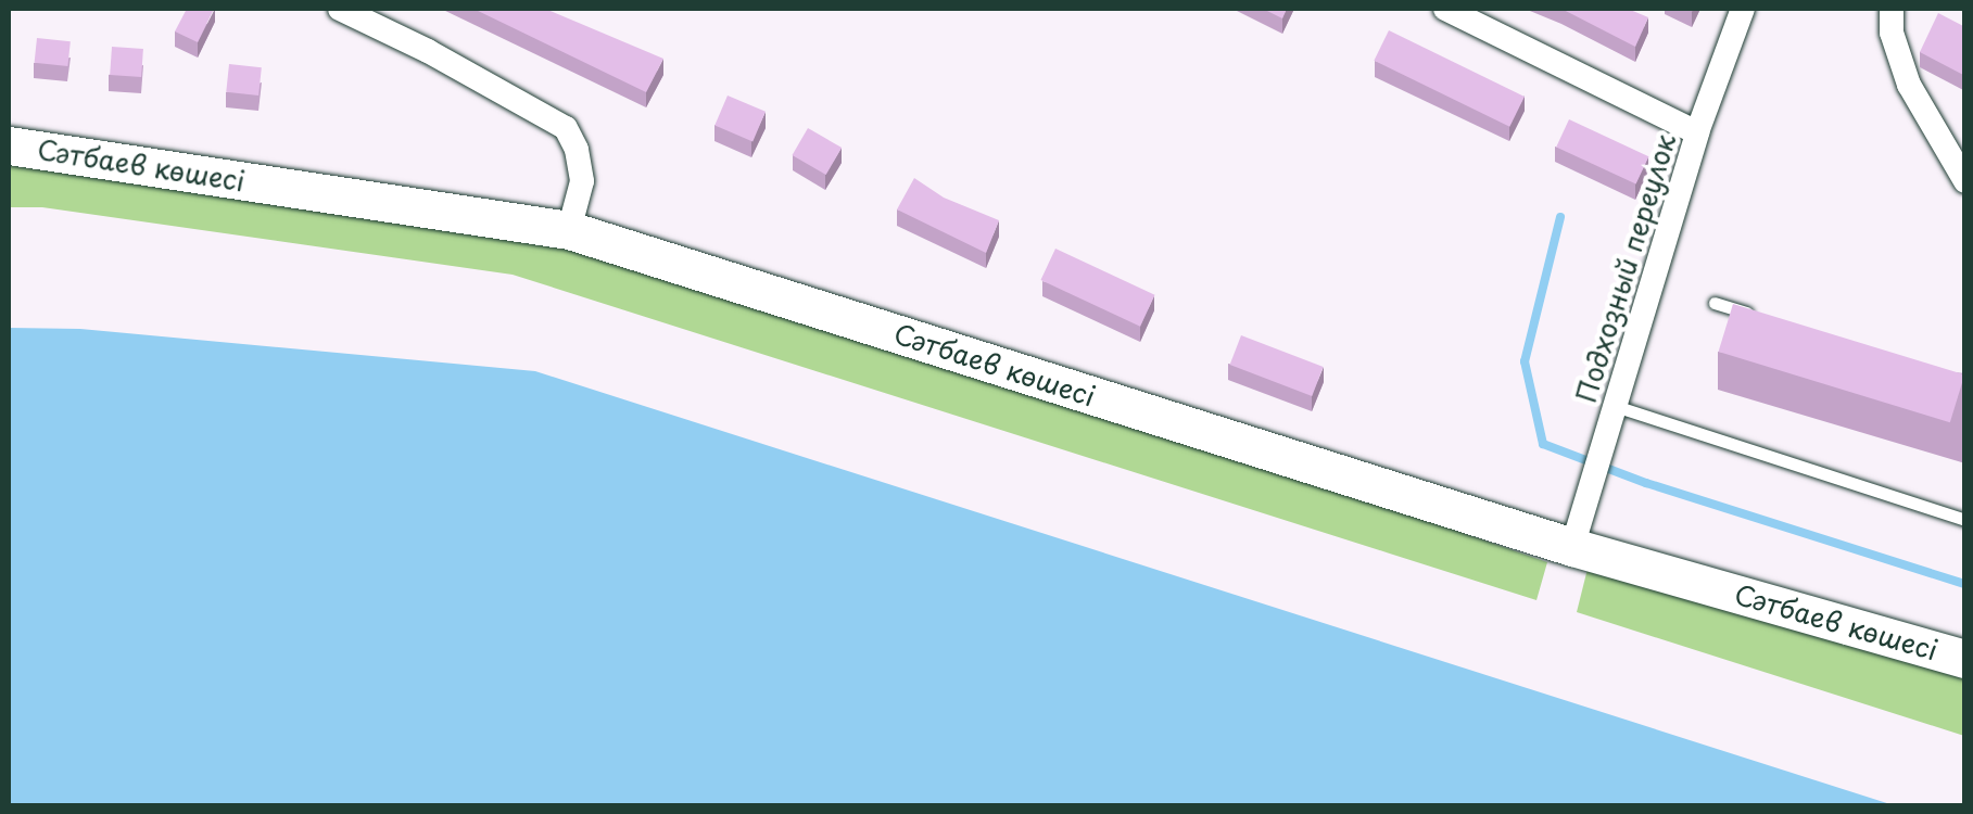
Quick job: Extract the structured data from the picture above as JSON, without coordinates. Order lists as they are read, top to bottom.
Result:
{
  "streets": {
    "main road": ["Сәтбаев көшесі"],
    "street": ["Подхозный переулок"]
  },
  "crossings": [
    ["Сәтбаев көшесі", "Подхозный переулок"]
  ]
}
